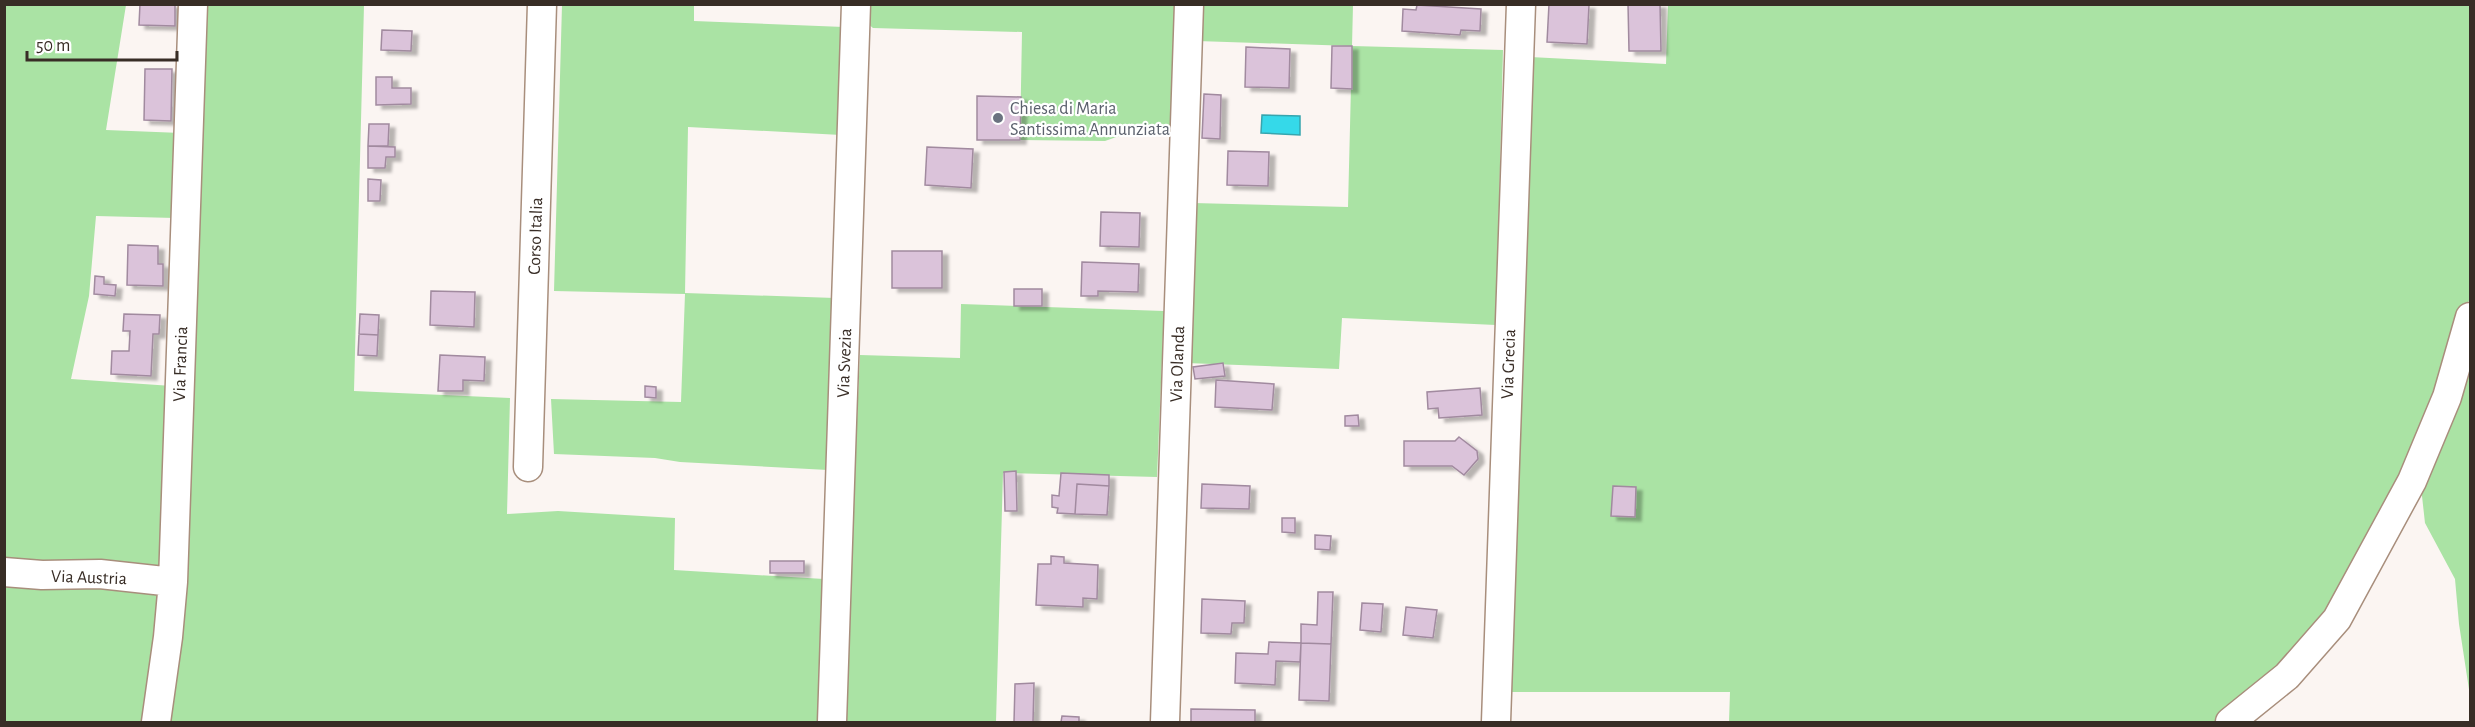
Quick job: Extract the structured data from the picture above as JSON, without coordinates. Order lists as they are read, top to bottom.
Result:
{
  "streets": {
    "street": [
      "Corso Italia",
      "Via Svezia",
      "Via Francia",
      "Via Olanda",
      "Via Grecia",
      "Via Austria"
    ]
  },
  "crossings": [
    ["Via Francia", "Via Austria"]
  ],
  "places": ["Chiesa di Maria Santissima Annunziata"],
  "scale_bar": "50 m"
}
